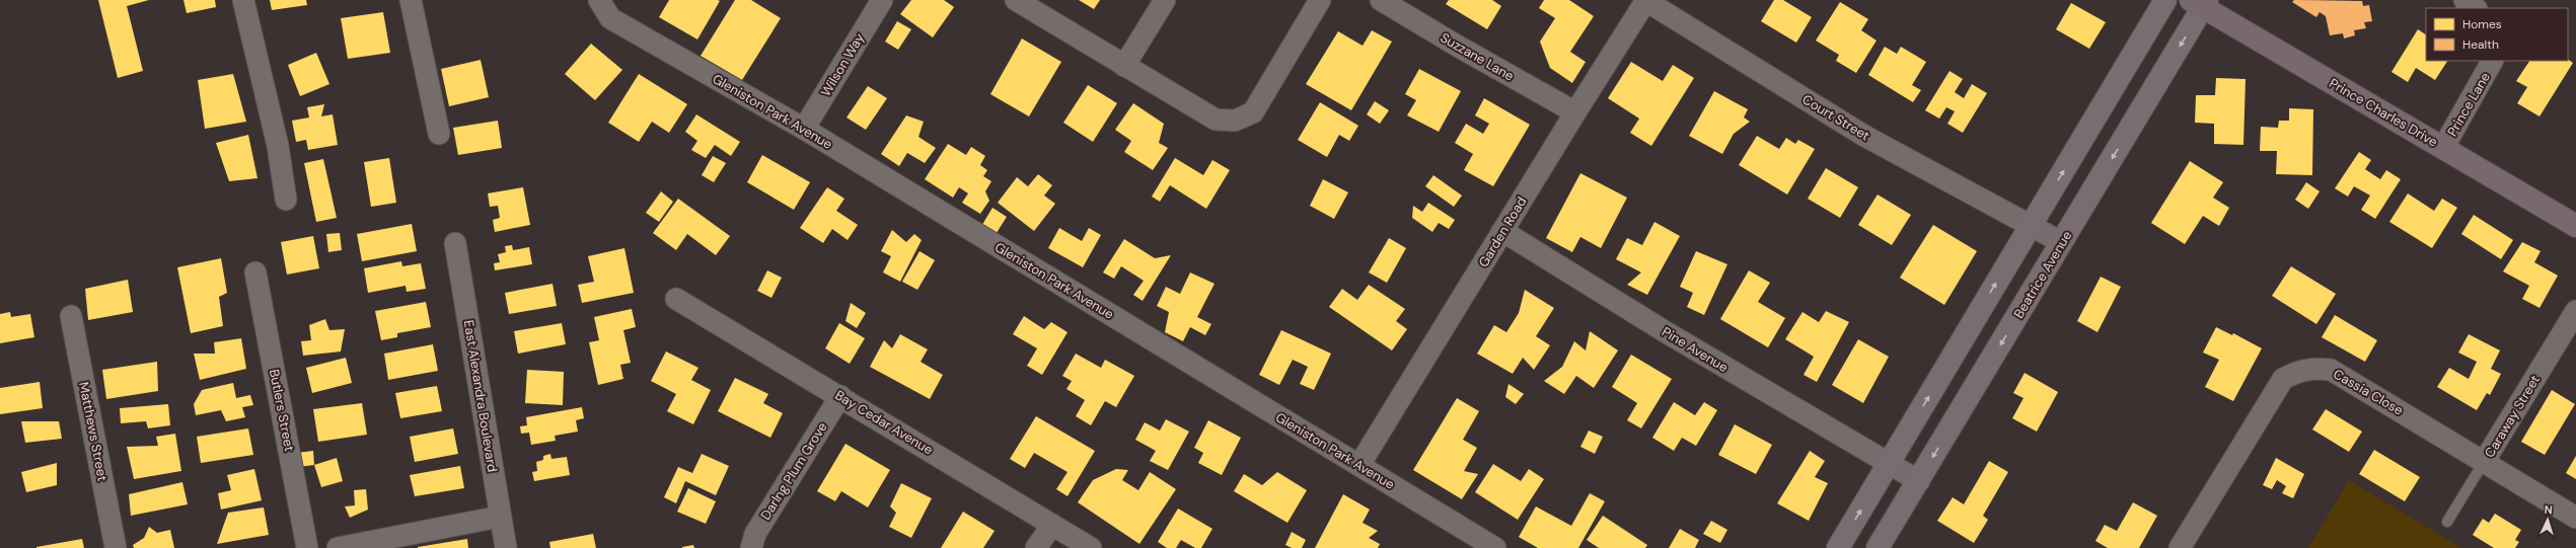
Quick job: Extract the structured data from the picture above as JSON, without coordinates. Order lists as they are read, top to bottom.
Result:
{
  "streets": {
    "highway": ["Prince Charles Drive"],
    "main road": ["Beatrice Avenue"],
    "street": [
      "Suzzane Lane",
      "Wilson Way",
      "Prince Lane",
      "Gleniston Park Avenue",
      "Court Street",
      "Garden Road",
      "Pine Avenue",
      "Cassia Close",
      "East Alexandra Boulevard",
      "Butlers Street",
      "Caraway Street",
      "Bay Cedar Avenue",
      "Matthews Street",
      "Darlng Plum Grove"
    ]
  },
  "crossings": [
    ["Suzzane Lane", "Garden Road"],
    ["Wilson Way", "Gleniston Park Avenue"],
    ["Prince Lane", "Prince Charles Drive"],
    ["Gleniston Park Avenue", "Garden Road"],
    ["Prince Charles Drive", "Beatrice Avenue"],
    ["Court Street", "Garden Road"],
    ["Court Street", "Beatrice Avenue"],
    ["Garden Road", "Pine Avenue"],
    ["Beatrice Avenue", "Pine Avenue"],
    ["Cassia Close", "Caraway Street"],
    ["Bay Cedar Avenue", "Darlng Plum Grove"]
  ],
  "legend": ["Homes", "Health"],
  "north": "top"
}
